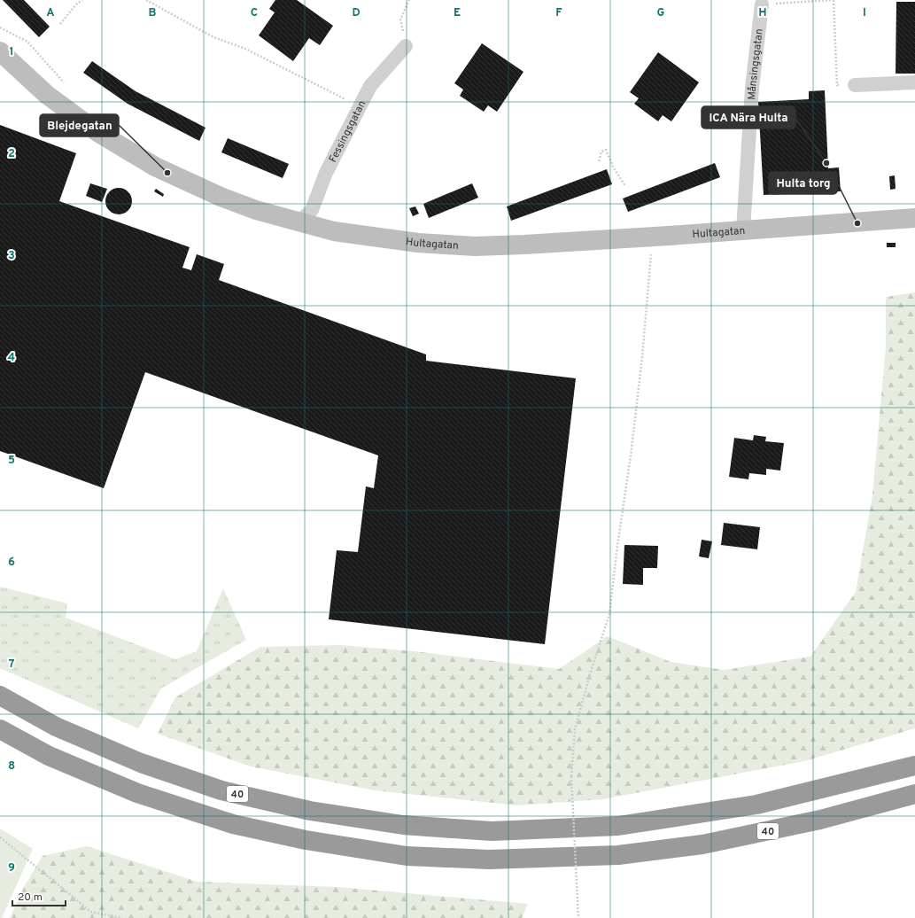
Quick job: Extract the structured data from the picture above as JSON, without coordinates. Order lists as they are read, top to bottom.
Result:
{
  "streets": {
    "highway": ["40"],
    "street": ["Månsingsgatan", "Fessingsgatan", "Hultagatan"]
  },
  "crossings": [
    ["Månsingsgatan", "Hultagatan"],
    ["Fessingsgatan", "Hultagatan"]
  ],
  "places": ["ICA Nära Hulta", "Blejdegatan", "Hulta torg"],
  "scale_bar": "20 m",
  "grid": {
    "columns": [
      "A",
      "B",
      "C",
      "D",
      "E",
      "F",
      "G",
      "H",
      "I"
    ],
    "rows": [
      "1",
      "2",
      "3",
      "4",
      "5",
      "6",
      "7",
      "8",
      "9"
    ]
  }
}
